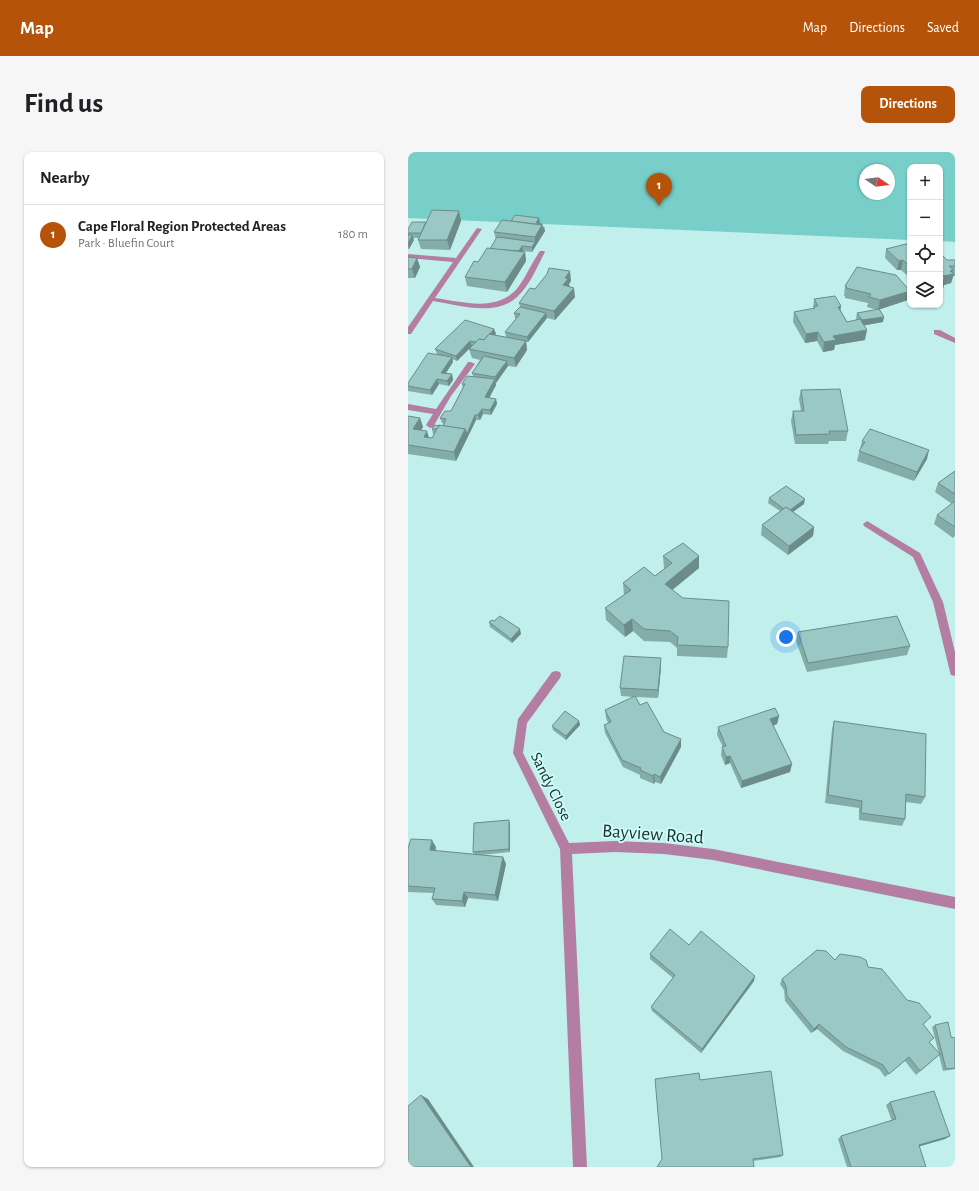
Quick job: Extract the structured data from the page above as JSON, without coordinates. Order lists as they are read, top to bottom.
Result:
{
  "streets": {
    "street": ["Sandy Close", "Bayview Road"]
  },
  "crossings": [
    ["Sandy Close", "Bayview Road"]
  ],
  "north": "right",
  "page": {
    "header": "Map",
    "nav": ["Map", "Directions", "Saved"],
    "buttons": "Directions",
    "title": "Find us",
    "heading": "Nearby",
    "map_buttons": ["+", "−"],
    "pins": "1",
    "list": [
      {
        "mark": "1",
        "name": "Cape Floral Region Protected Areas",
        "note": "Park · Bluefin Court",
        "value": "180 m"
      }
    ]
  }
}
